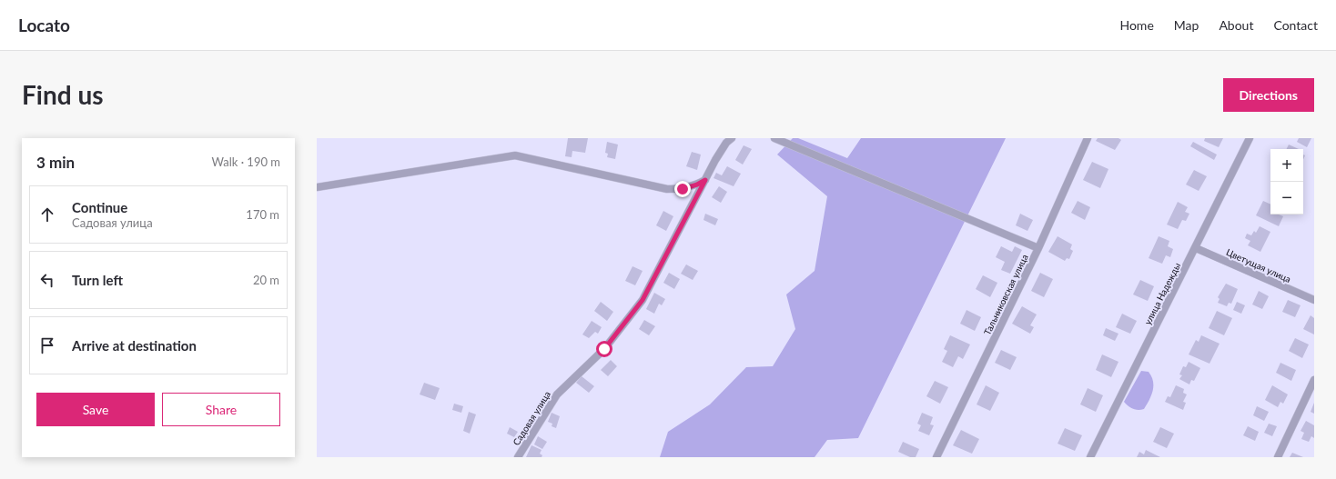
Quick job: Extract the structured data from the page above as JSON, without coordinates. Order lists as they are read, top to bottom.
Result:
{
  "streets": {
    "street": [
      "Цветущая улица",
      "улица Надежды",
      "Тальниковская улица",
      "Садовая улица"
    ]
  },
  "crossings": [
    ["Цветущая улица", "улица Надежды"]
  ],
  "page": {
    "header": "Locato",
    "nav": [
      "Home",
      "Map",
      "About",
      "Contact"
    ],
    "buttons": [
      "Directions",
      ["Save", "Share"]
    ],
    "title": "Find us",
    "heading": ["3 min", "Walk · 190 m"],
    "map_buttons": ["+", "−"],
    "list": [
      ["Continue", "Садовая улица", "170 m"],
      ["Turn left", "20 m"],
      "Arrive at destination"
    ]
  }
}
